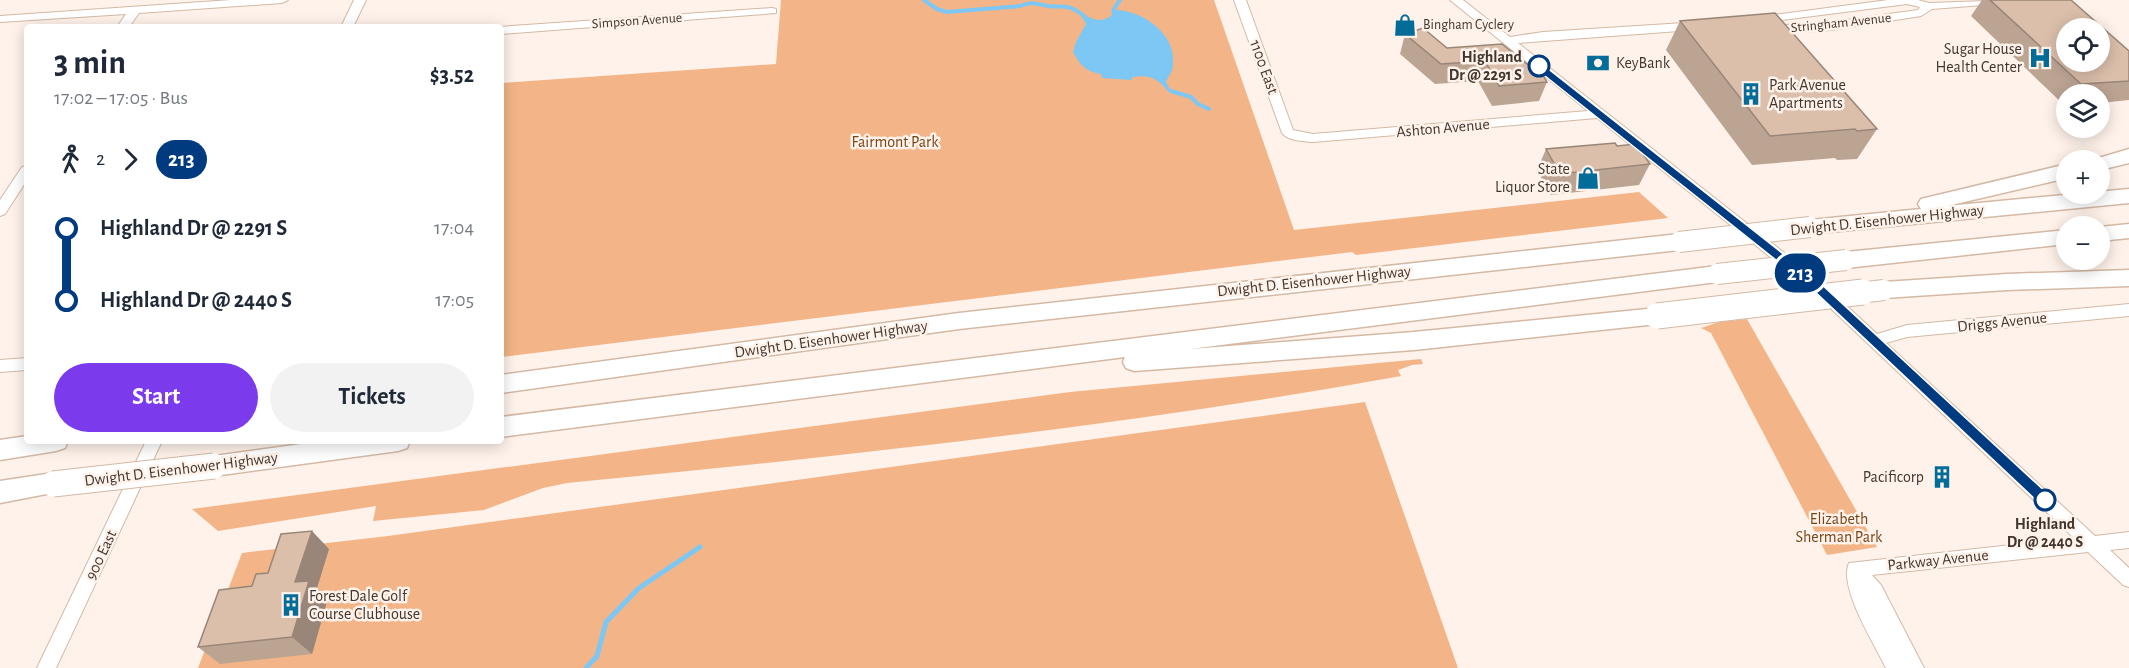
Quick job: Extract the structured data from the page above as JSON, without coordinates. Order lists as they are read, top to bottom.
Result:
{
  "streets": {
    "highway": ["Dwight D. Eisenhower Highway"],
    "street": [
      "Simpson Avenue",
      "Stringham Avenue",
      "1100 East",
      "Ashton Avenue",
      "Driggs Avenue",
      "900 East",
      "Parkway Avenue"
    ]
  },
  "crossings": [
    ["1100 East", "Ashton Avenue"]
  ],
  "parks": ["Fairmont Park", "Elizabeth Sherman Park"],
  "places": {
    "shop": ["Bingham Cyclery", "State Liquor Store"],
    "hospital": ["Sugar House Health Center"],
    "bank": ["KeyBank"],
    "other": ["Highland Dr @ 2291 S", "Highland Dr @ 2440 S"],
    "building": ["Park Avenue Apartments", "Pacificorp", "Forest Dale Golf Course Clubhouse"]
  },
  "lines": ["bus line 213"],
  "page": {
    "on_map": "213",
    "map_buttons": ["+", "−"],
    "heading": ["3 min", "17:02 – 17:05 · Bus", "$3.52"],
    "legs": ["2", "213"],
    "list": [
      {
        "name": "Highland Dr @ 2291 S",
        "value": "17:04"
      },
      {
        "name": "Highland Dr @ 2440 S",
        "value": "17:05"
      }
    ],
    "buttons": ["Start", "Tickets"]
  }
}
